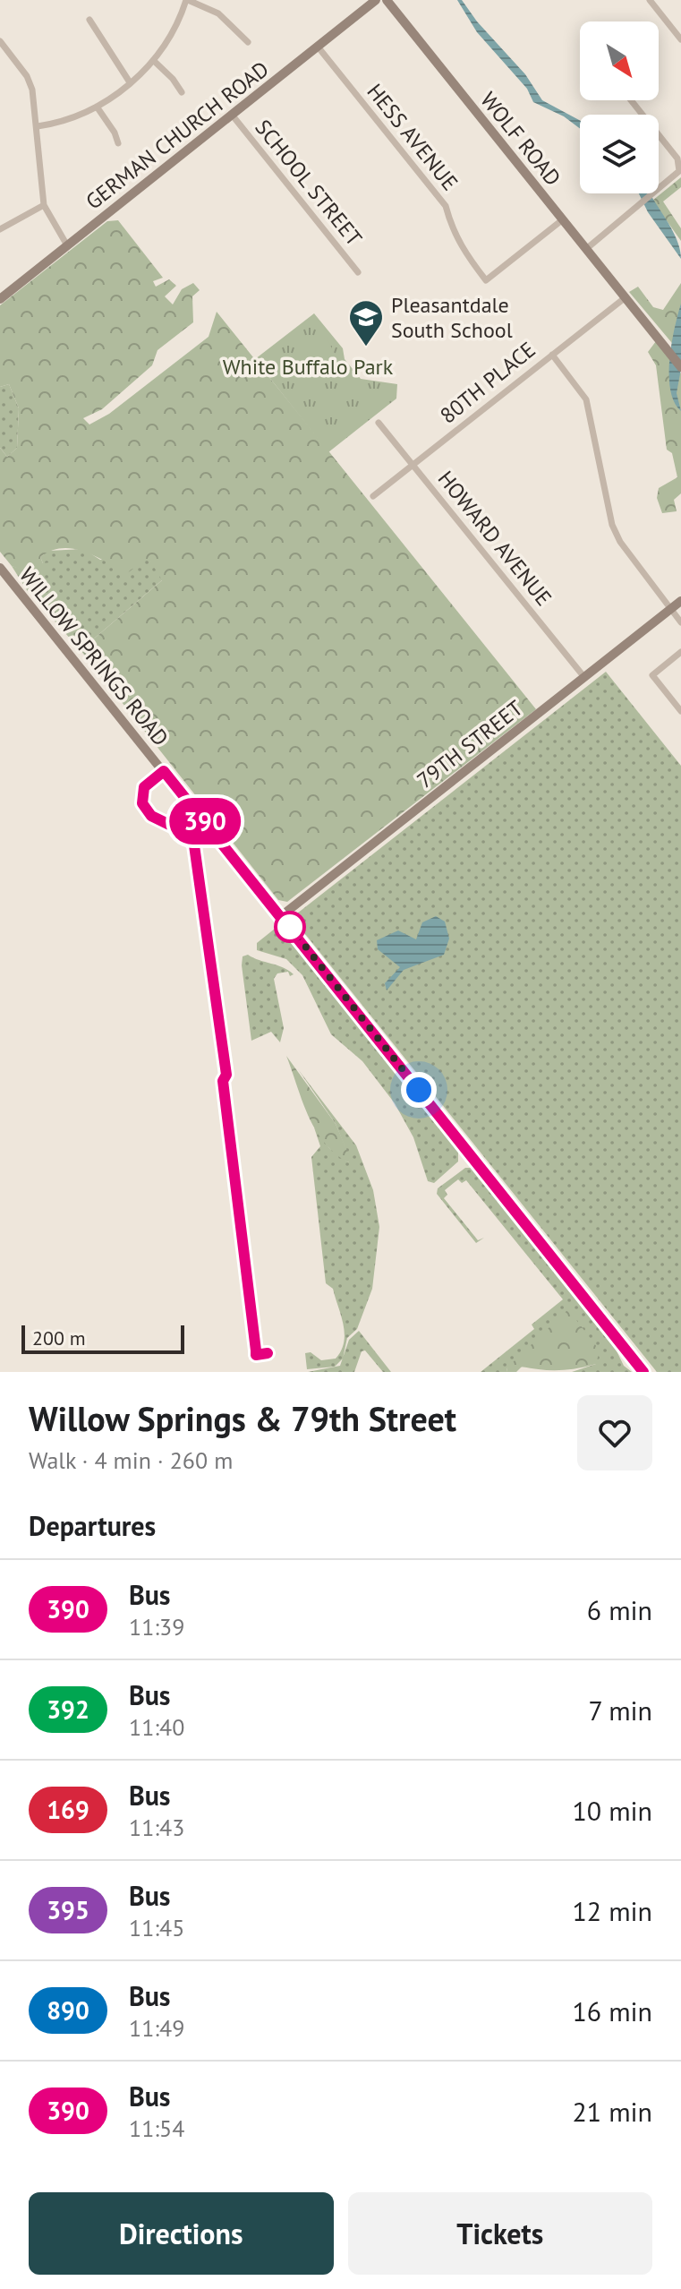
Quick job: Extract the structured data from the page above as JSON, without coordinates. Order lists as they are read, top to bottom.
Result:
{
  "streets": {
    "street": [
      "GERMAN CHURCH ROAD",
      "HESS AVENUE",
      "WOLF ROAD",
      "SCHOOL STREET",
      "80TH PLACE",
      "HOWARD AVENUE",
      "WILLOW SPRINGS ROAD",
      "79TH STREET"
    ]
  },
  "crossings": [
    ["GERMAN CHURCH ROAD", "HESS AVENUE"],
    ["GERMAN CHURCH ROAD", "SCHOOL STREET"],
    ["HESS AVENUE", "WOLF ROAD"],
    ["WOLF ROAD", "80TH PLACE"],
    ["80TH PLACE", "HOWARD AVENUE"],
    ["HOWARD AVENUE", "79TH STREET"],
    ["WILLOW SPRINGS ROAD", "79TH STREET"]
  ],
  "parks": ["White Buffalo Park"],
  "places": {
    "school or university": ["Pleasantdale South School"]
  },
  "lines": ["bus line 390"],
  "scale_bar": "200 m",
  "north": "bottom right",
  "page": {
    "on_map": "390",
    "scale": "200 m",
    "heading": [
      ["Willow Springs & 79th Street", "Walk · 4 min · 260 m"],
      "Departures"
    ],
    "list": [
      {
        "mark": "390",
        "name": "Bus",
        "note": "11:39",
        "value": "6 min"
      },
      {
        "mark": "392",
        "name": "Bus",
        "note": "11:40",
        "value": "7 min"
      },
      {
        "mark": "169",
        "name": "Bus",
        "note": "11:43",
        "value": "10 min"
      },
      {
        "mark": "395",
        "name": "Bus",
        "note": "11:45",
        "value": "12 min"
      },
      {
        "mark": "890",
        "name": "Bus",
        "note": "11:49",
        "value": "16 min"
      },
      {
        "mark": "390",
        "name": "Bus",
        "note": "11:54",
        "value": "21 min"
      }
    ],
    "buttons": ["Directions", "Tickets"]
  }
}
